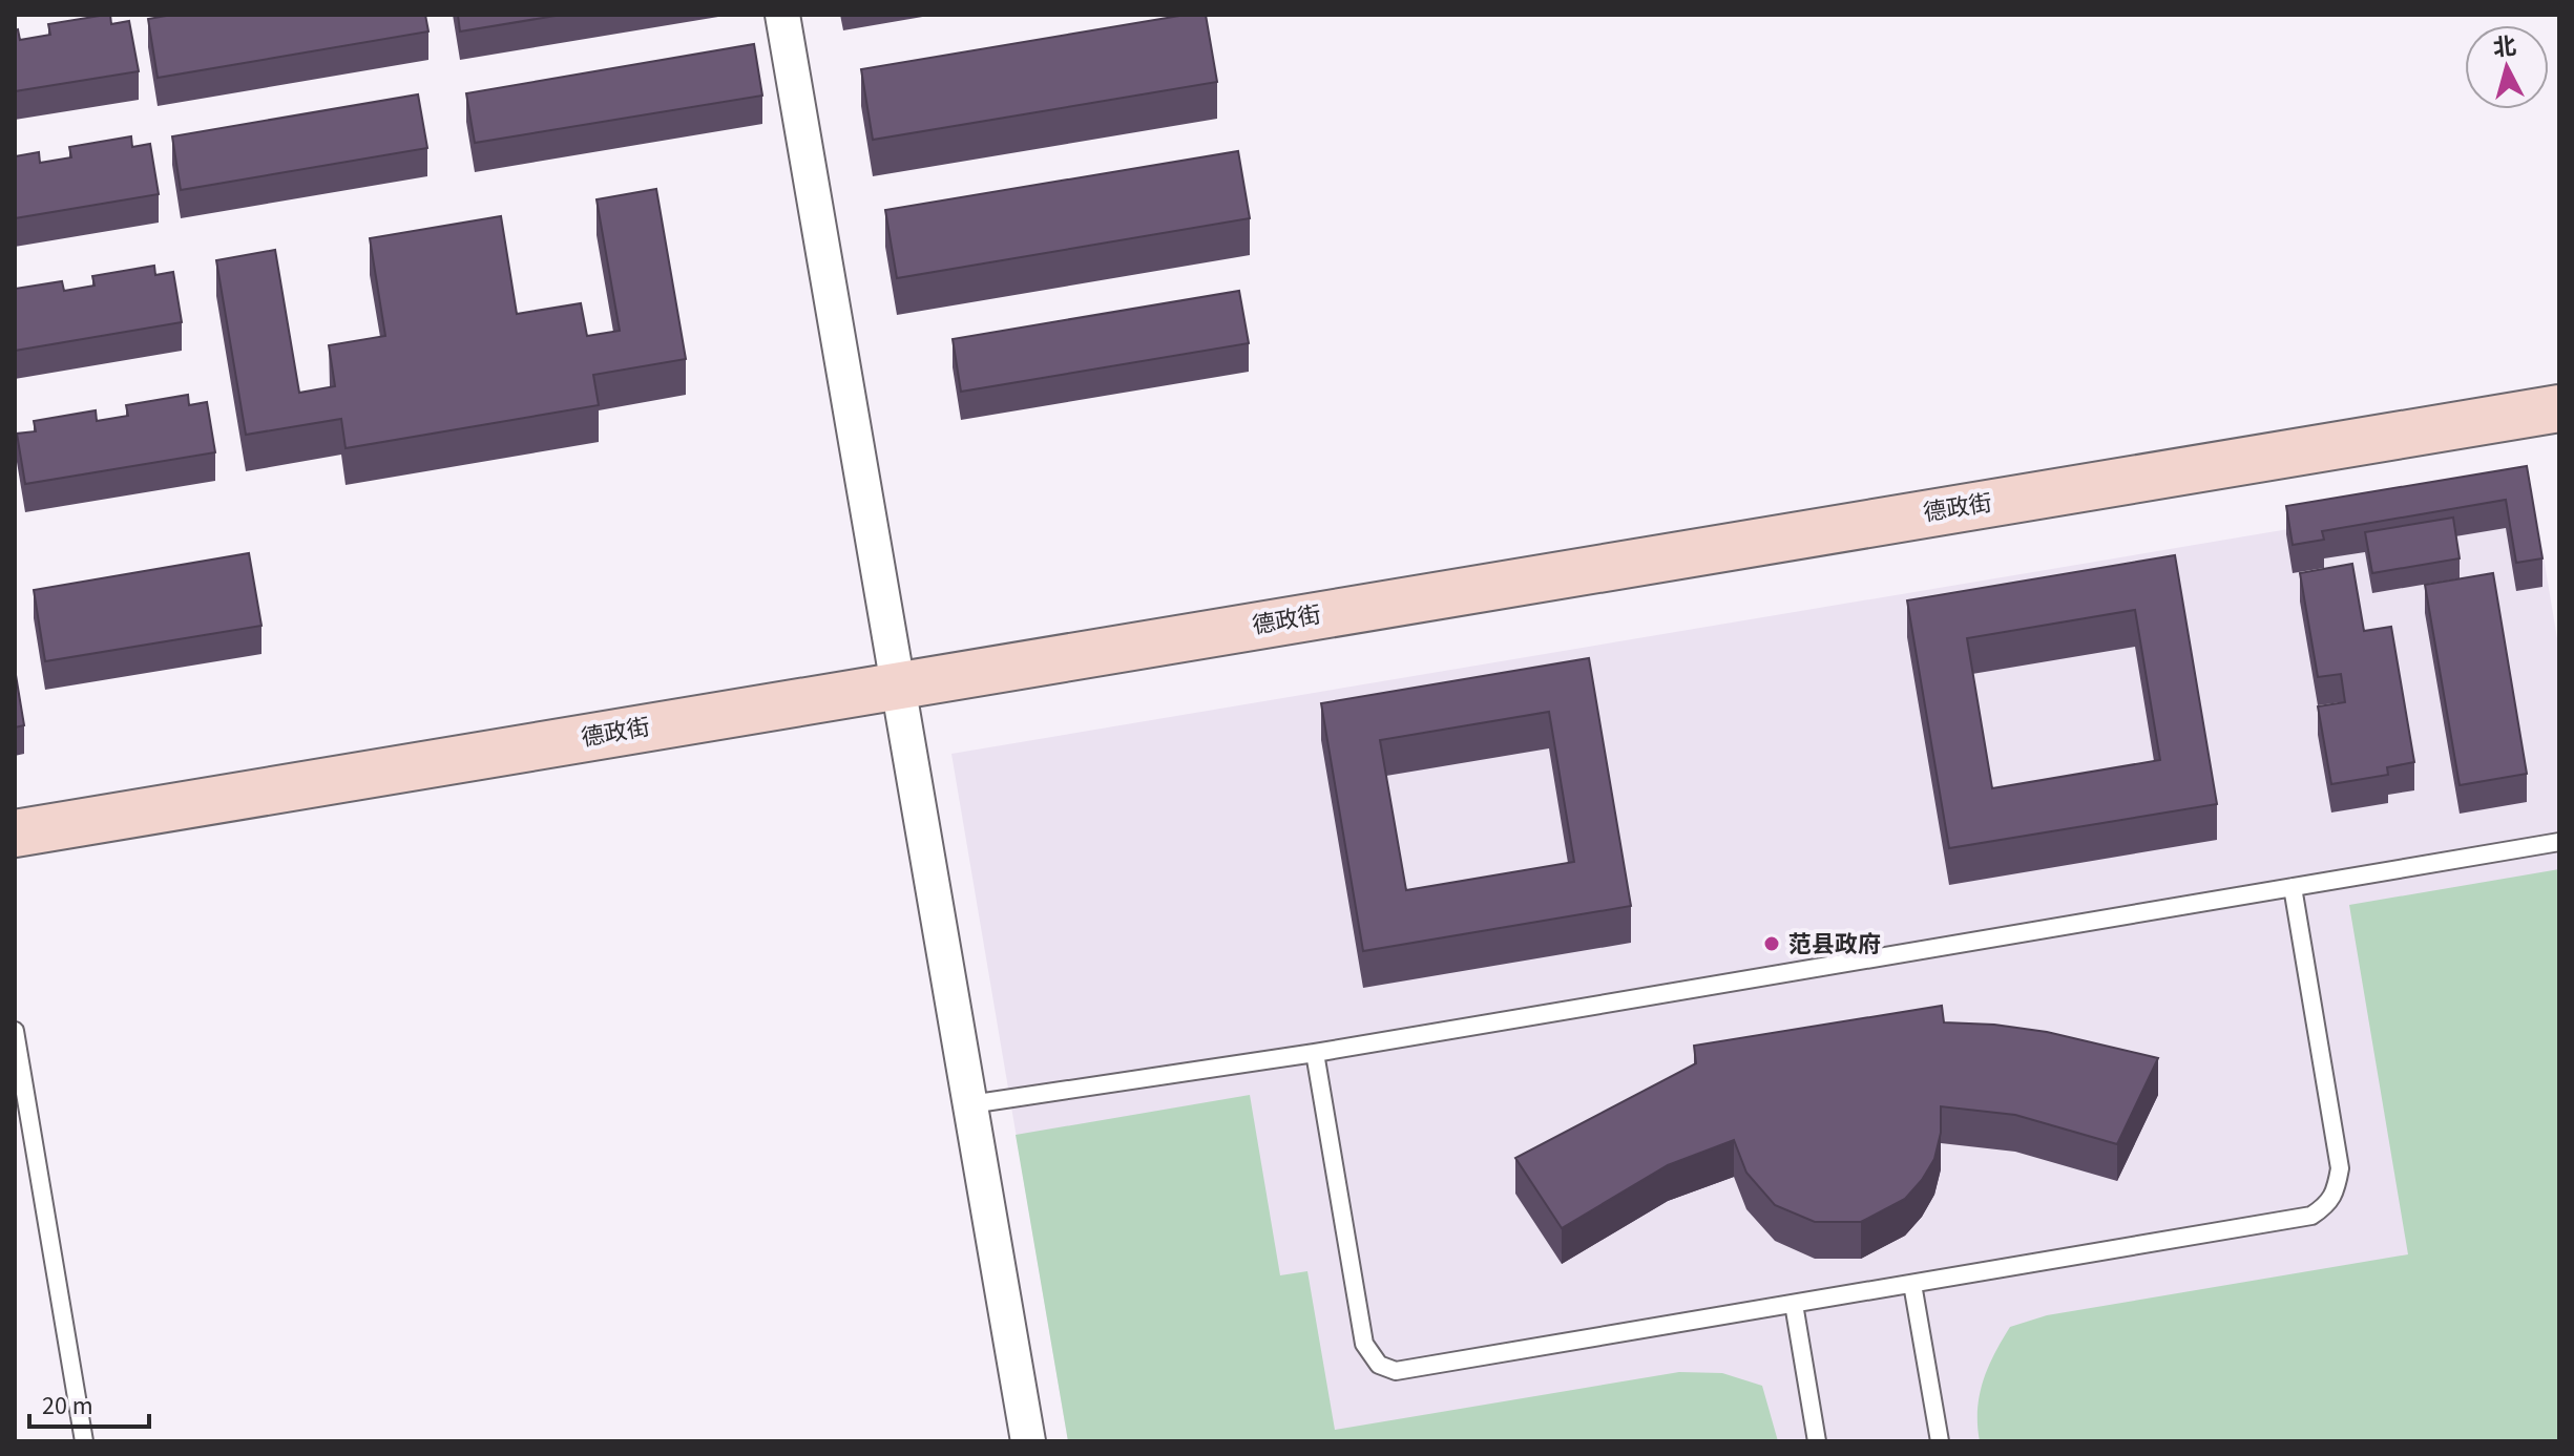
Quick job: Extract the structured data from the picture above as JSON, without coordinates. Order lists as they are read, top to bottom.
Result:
{
  "streets": {
    "street": ["德政街"]
  },
  "places": ["范县政府"],
  "scale_bar": "20 m",
  "north": "top"
}
